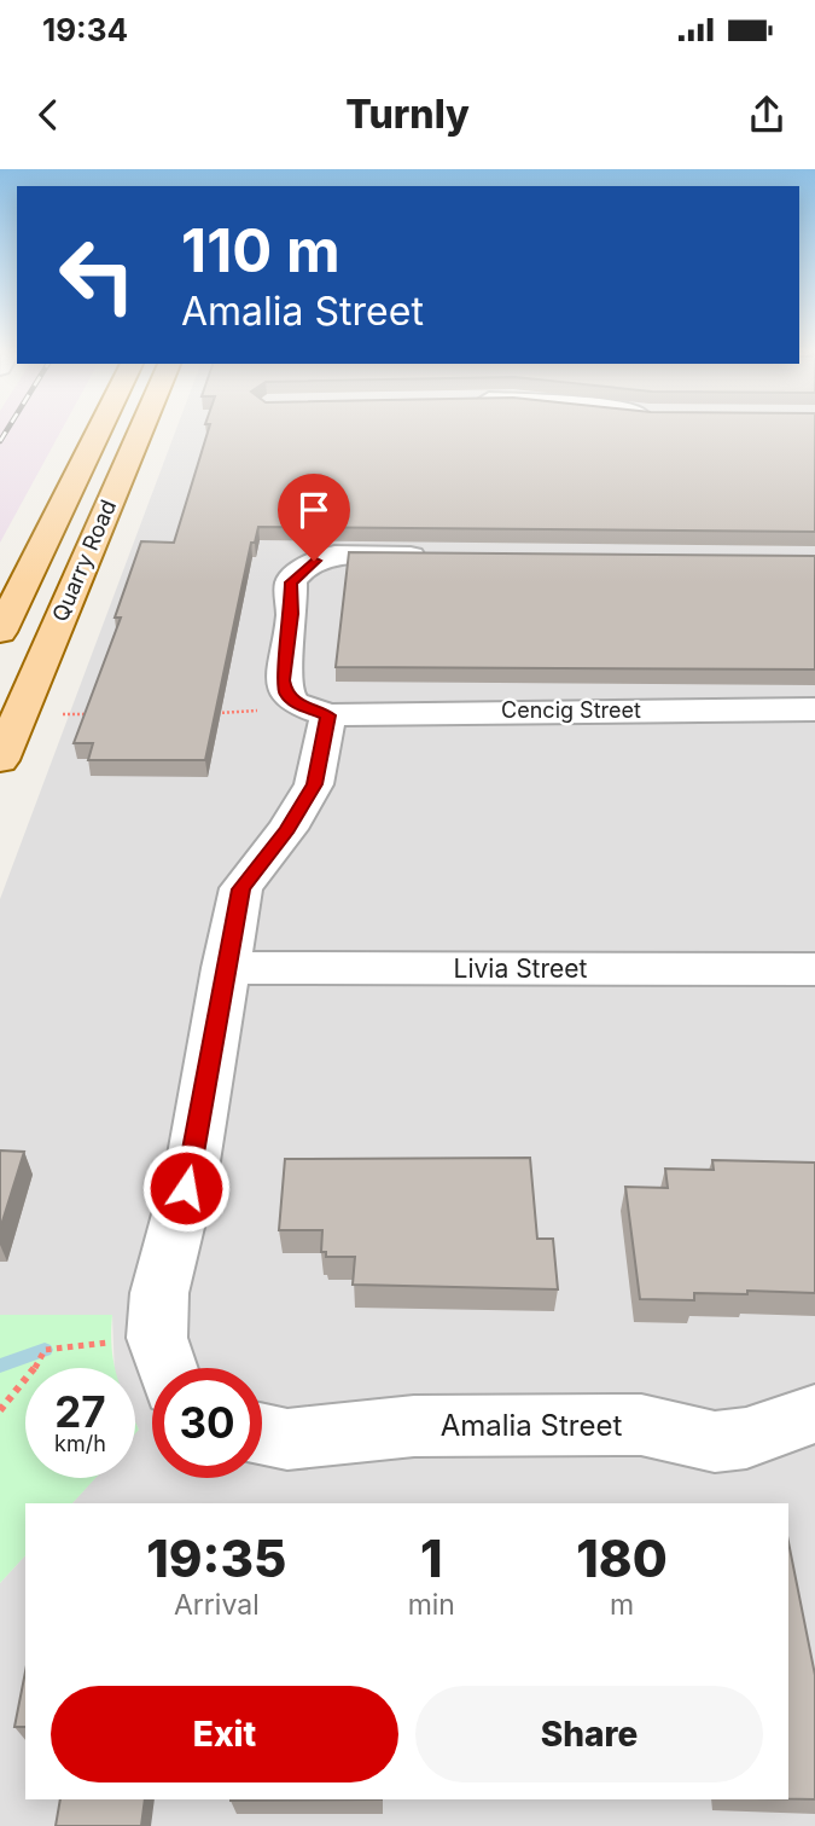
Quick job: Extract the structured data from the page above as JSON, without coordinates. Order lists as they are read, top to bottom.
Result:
{
  "streets": {
    "main road": ["Quarry Road"],
    "street": ["Cencig Street", "Livia Street", "Amalia Street"]
  },
  "page": {
    "status": "19:34",
    "header": "Turnly",
    "turn": ["110 m", "Amalia Street"],
    "speed": "27 km/h",
    "limit": "30",
    "eta": [
      "19:35",
      "Arrival",
      "1",
      "min",
      "180",
      "m"
    ],
    "buttons": ["Exit", "Share"]
  }
}
